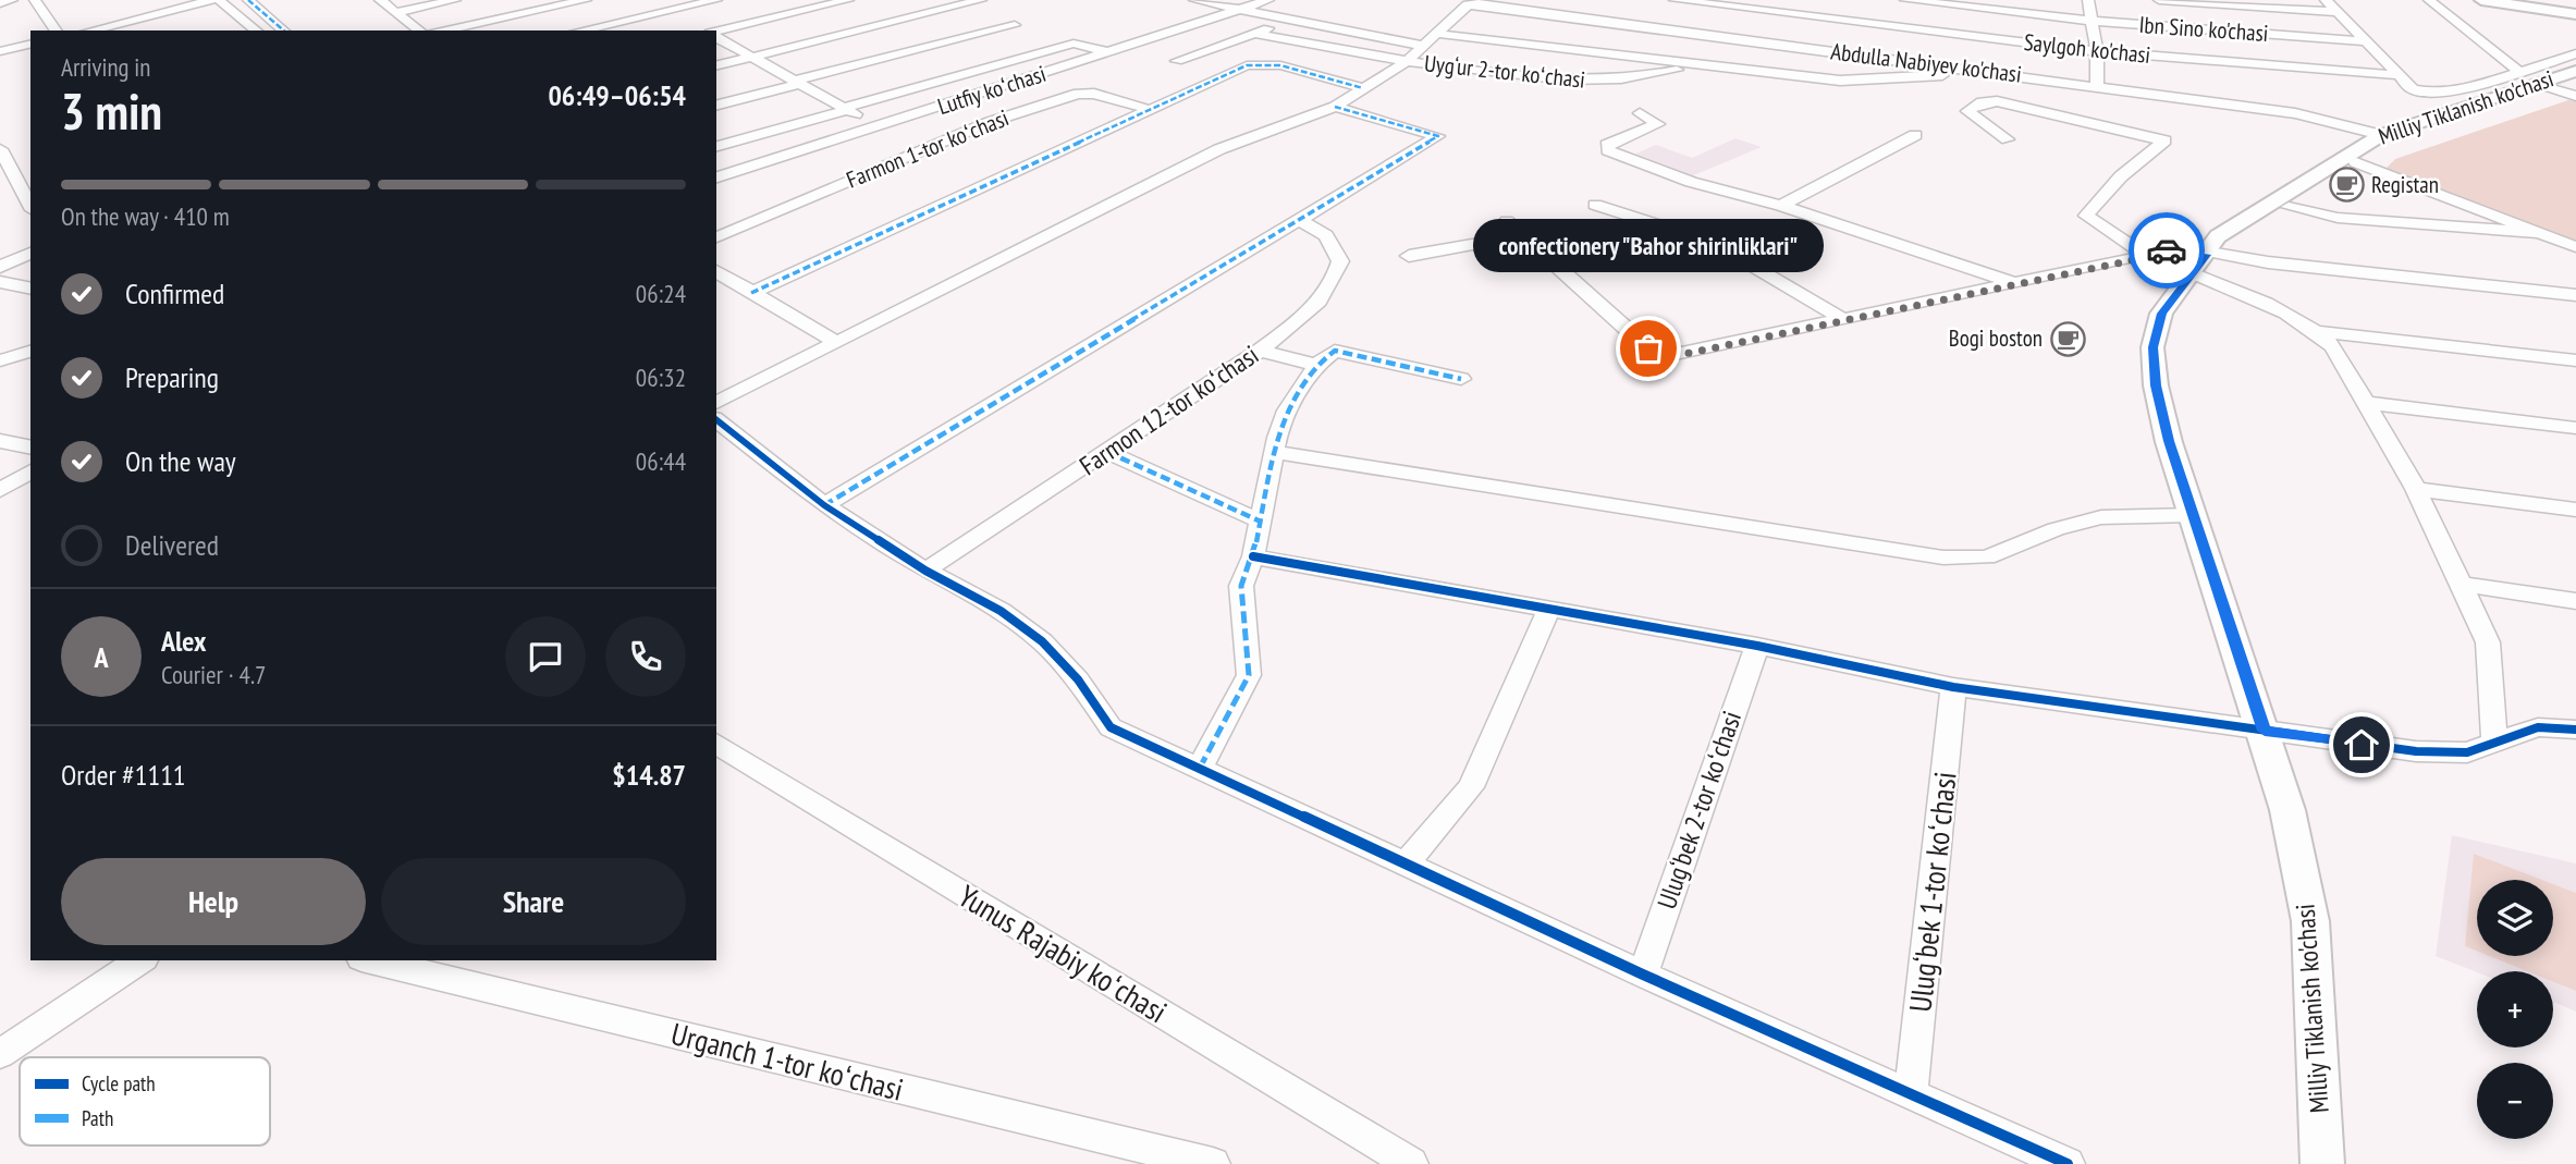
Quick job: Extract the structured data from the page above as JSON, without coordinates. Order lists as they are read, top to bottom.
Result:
{
  "streets": {
    "main road": ["Milliy Tiklanish ko'chasi"],
    "street": [
      "Ibn Sino ko'chasi",
      "Saylgoh ko'chasi",
      "Abdulla Nabiyev ko'chasi",
      "Uyg‘ur 2-tor koʻchasi",
      "Lutfiy koʻchasi",
      "Farmon 1-tor koʻchasi",
      "Farmon 12-tor koʻchasi",
      "Ulug‘bek 2-tor koʻchasi",
      "Ulug‘bek 1-tor koʻchasi",
      "Yunus Rajabiy koʻchasi",
      "Urganch 1-tor koʻchasi"
    ]
  },
  "crossings": [
    ["Saylgoh ko'chasi", "Abdulla Nabiyev ko'chasi"],
    ["Abdulla Nabiyev ko'chasi", "Milliy Tiklanish ko'chasi"]
  ],
  "places": {
    "cafe": ["Registan", "Bogi boston"],
    "other": ["confectionery \"Bahor shirinliklari\""]
  },
  "legend": ["Cycle path", "Path"],
  "page": {
    "heading": ["3 min", "Arriving in", "06:49–06:54"],
    "panel": [
      "Alex",
      "Courier · 4.7",
      "Order #1111",
      "$14.87"
    ],
    "bar": "On the way · 410 m",
    "bubble": "confectionery \"Bahor shirinliklari\"",
    "list": [
      ["Confirmed", "06:24"],
      ["Preparing", "06:32"],
      ["On the way", "06:44"],
      "Delivered"
    ],
    "round": "A",
    "buttons": ["Help", "Share"],
    "map_buttons": ["+", "−"]
  }
}
